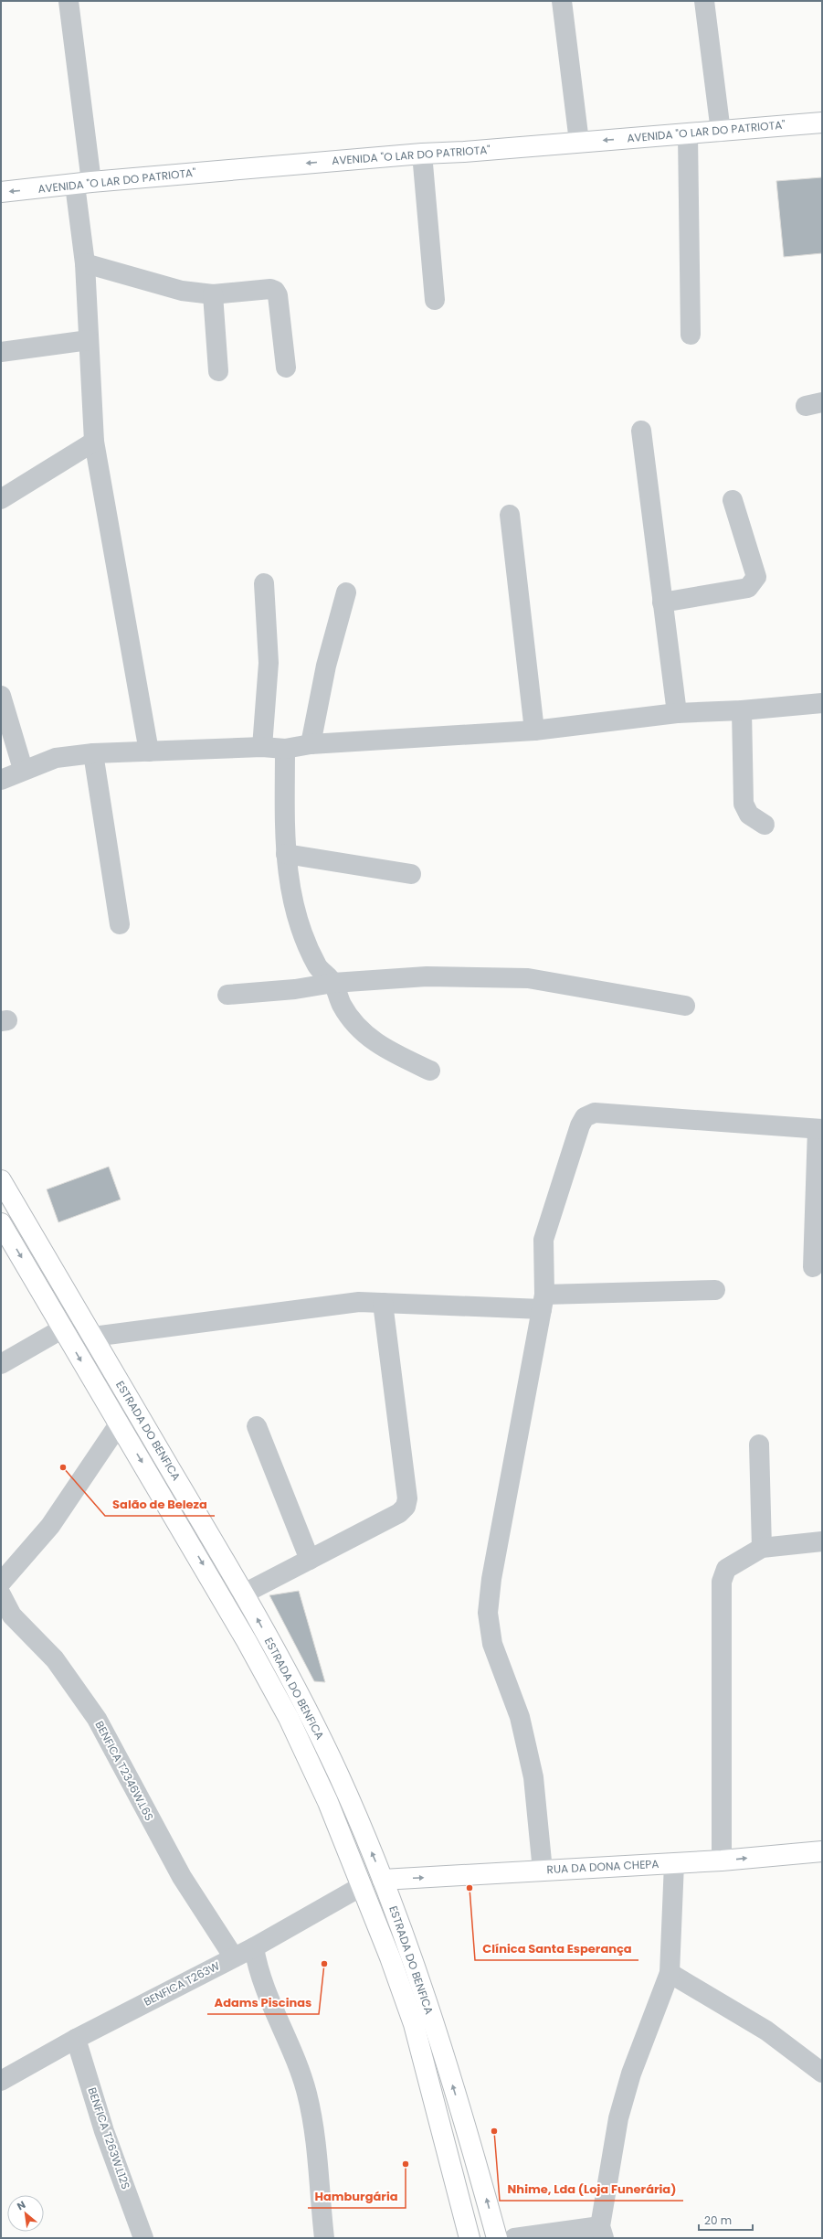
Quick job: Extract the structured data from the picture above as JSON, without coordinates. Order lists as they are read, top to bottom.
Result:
{
  "streets": {
    "main road": ["AVENIDA \"O LAR DO PATRIOTA\"", "ESTRADA DO BENFICA", "RUA DA DONA CHEPA"],
    "street": ["BENFICA T2346W.L6S", "BENFICA T263W", "BENFICA T263W.L12S"]
  },
  "crossings": [
    ["ESTRADA DO BENFICA", "RUA DA DONA CHEPA"],
    ["ESTRADA DO BENFICA", "BENFICA T263W"],
    ["BENFICA T2346W.L6S", "BENFICA T263W"],
    ["BENFICA T263W", "BENFICA T263W.L12S"]
  ],
  "one_way": ["AVENIDA \"O LAR DO PATRIOTA\"", "RUA DA DONA CHEPA"],
  "places": [
    "Salão de Beleza",
    "Clínica Santa Esperança",
    "Adams Piscinas",
    "Nhime, Lda (Loja Funerária)",
    "Hamburgária"
  ],
  "scale_bar": "20 m",
  "north": "top left"
}
